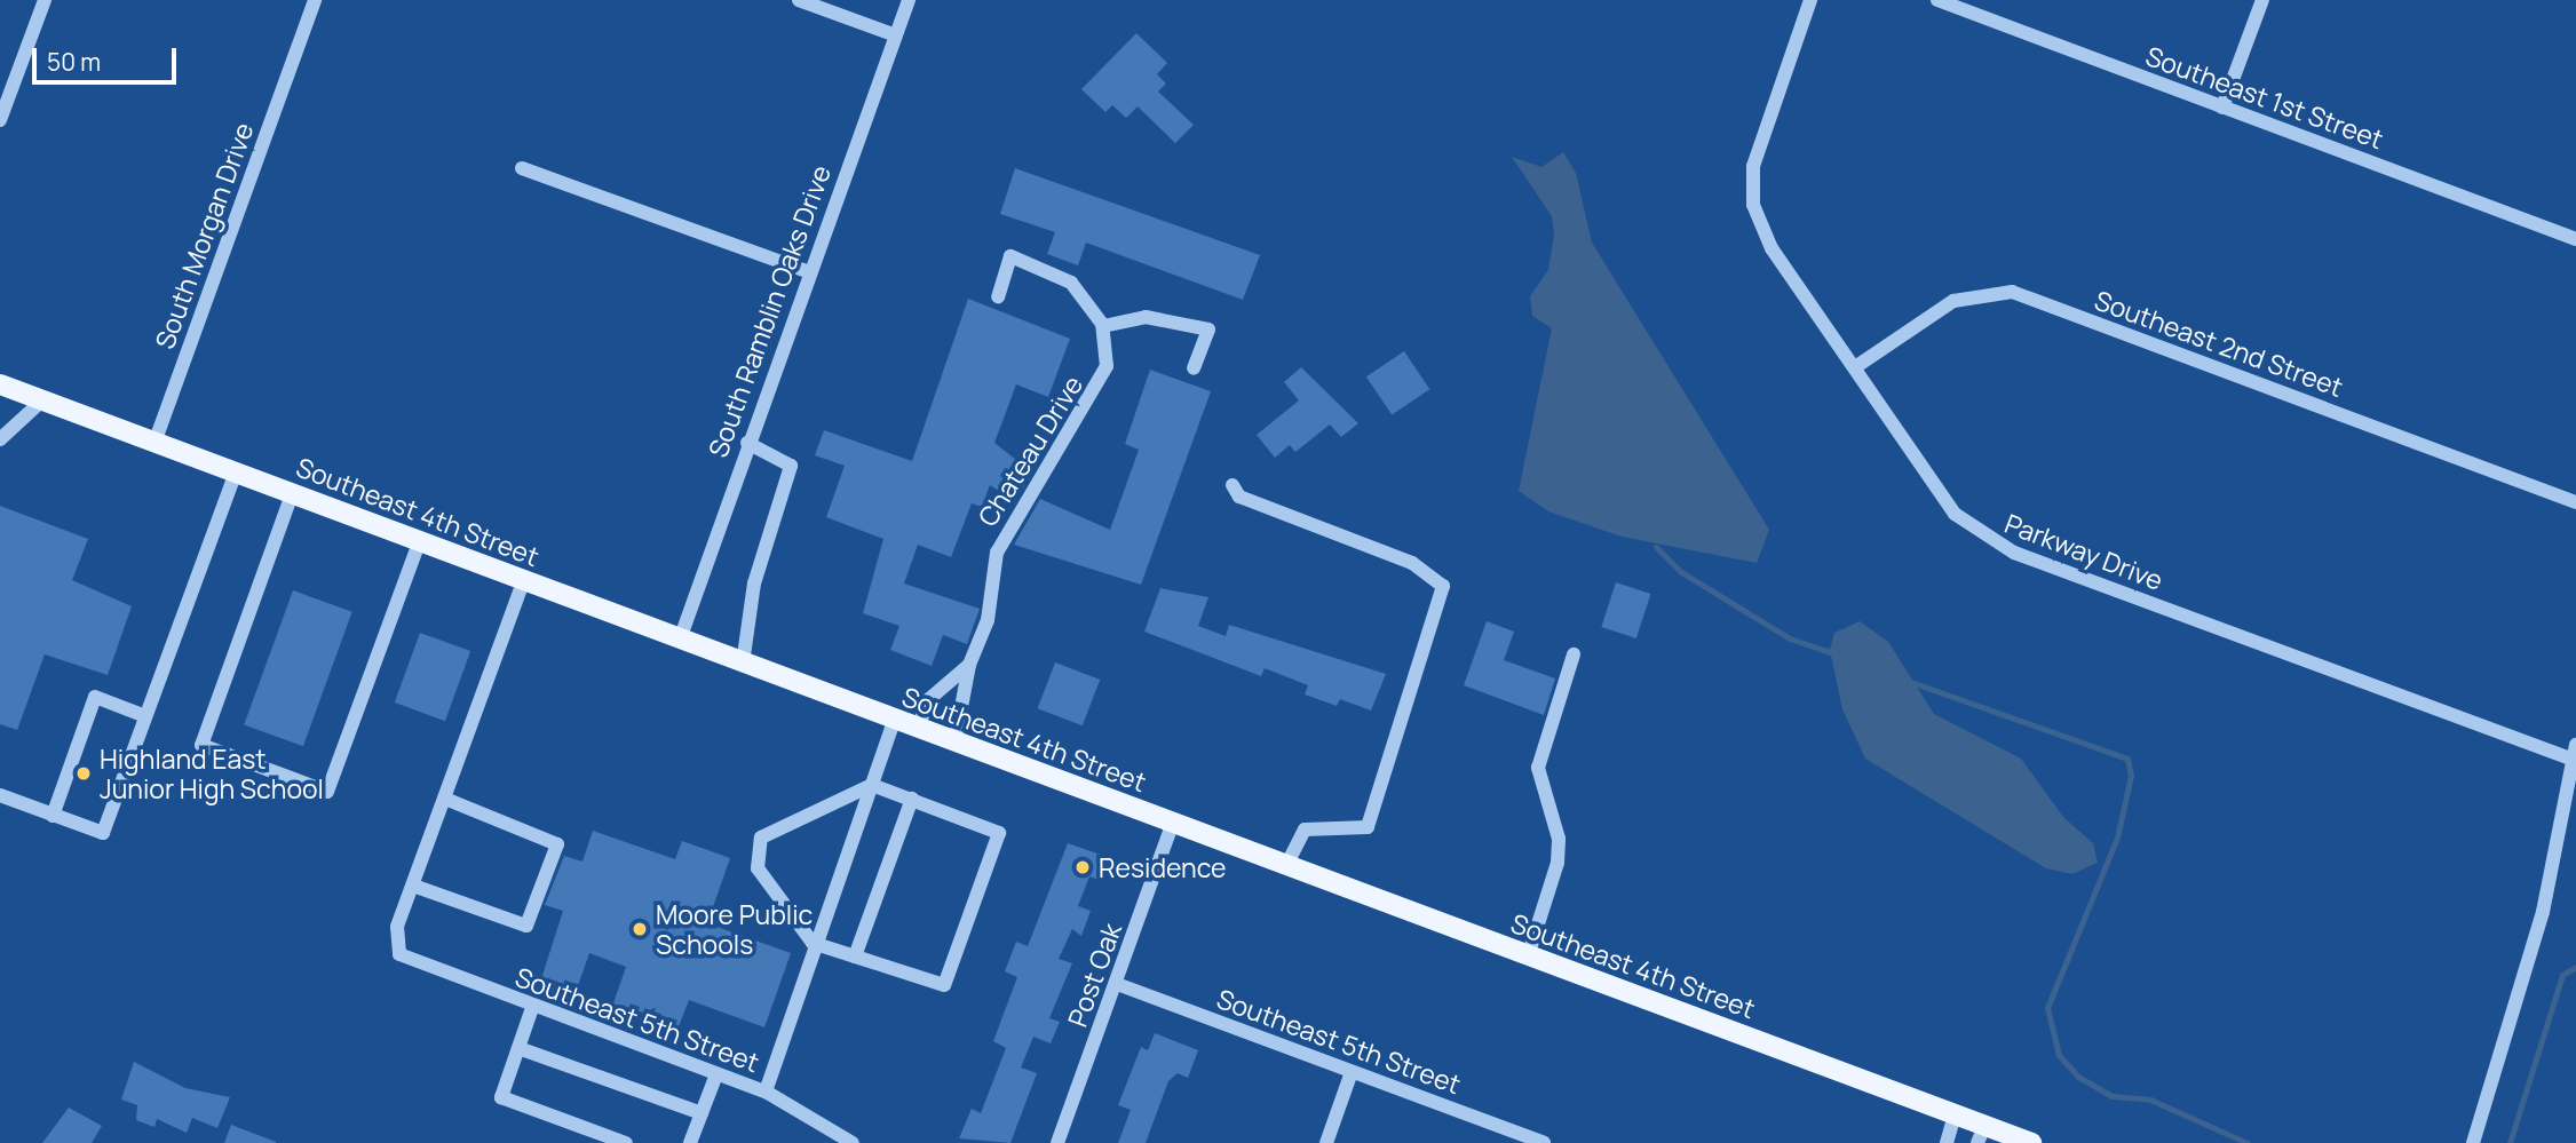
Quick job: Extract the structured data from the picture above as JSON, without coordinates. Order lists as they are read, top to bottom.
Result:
{
  "streets": {
    "main road": ["Southeast 4th Street"],
    "street": [
      "Southeast 1st Street",
      "South Morgan Drive",
      "South Ramblin Oaks Drive",
      "Southeast 2nd Street",
      "Chateau Drive",
      "Parkway Drive",
      "Post Oak",
      "Southeast 5th Street"
    ]
  },
  "crossings": [
    ["South Morgan Drive", "Southeast 4th Street"],
    ["South Ramblin Oaks Drive", "Southeast 4th Street"],
    ["Southeast 2nd Street", "Parkway Drive"],
    ["Chateau Drive", "Southeast 4th Street"],
    ["Southeast 4th Street", "Post Oak"],
    ["Post Oak", "Southeast 5th Street"]
  ],
  "places": ["Highland East Junior High School", "Residence", "Moore Public Schools"],
  "scale_bar": "50 m"
}
